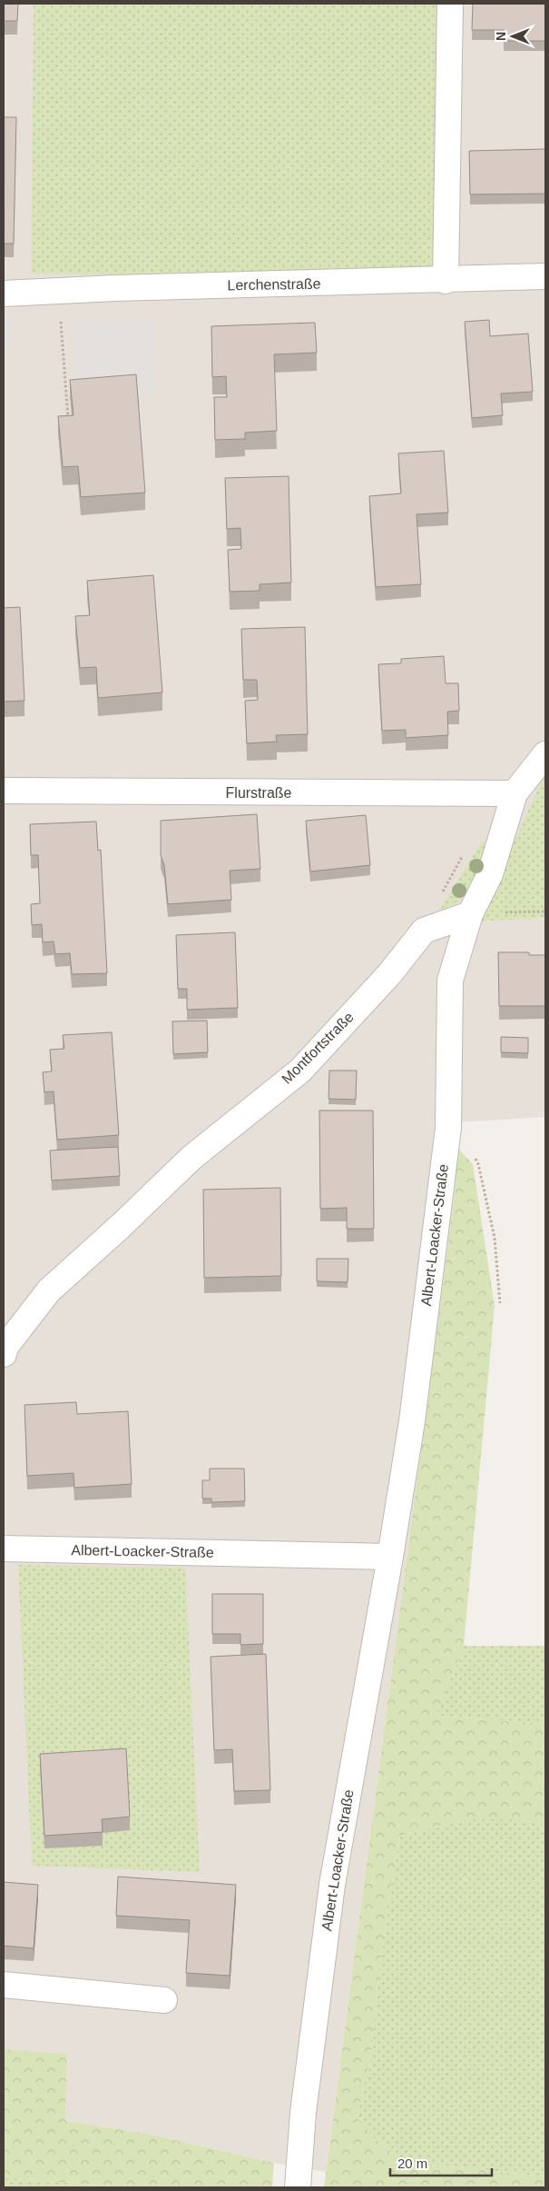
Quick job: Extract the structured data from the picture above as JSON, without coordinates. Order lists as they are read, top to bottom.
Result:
{
  "streets": {
    "street": [
      "Lerchenstraße",
      "Flurstraße",
      "Montfortstraße",
      "Albert-Loacker-Straße"
    ]
  },
  "crossings": [
    ["Montfortstraße", "Albert-Loacker-Straße"]
  ],
  "scale_bar": "20 m",
  "north": "left"
}
